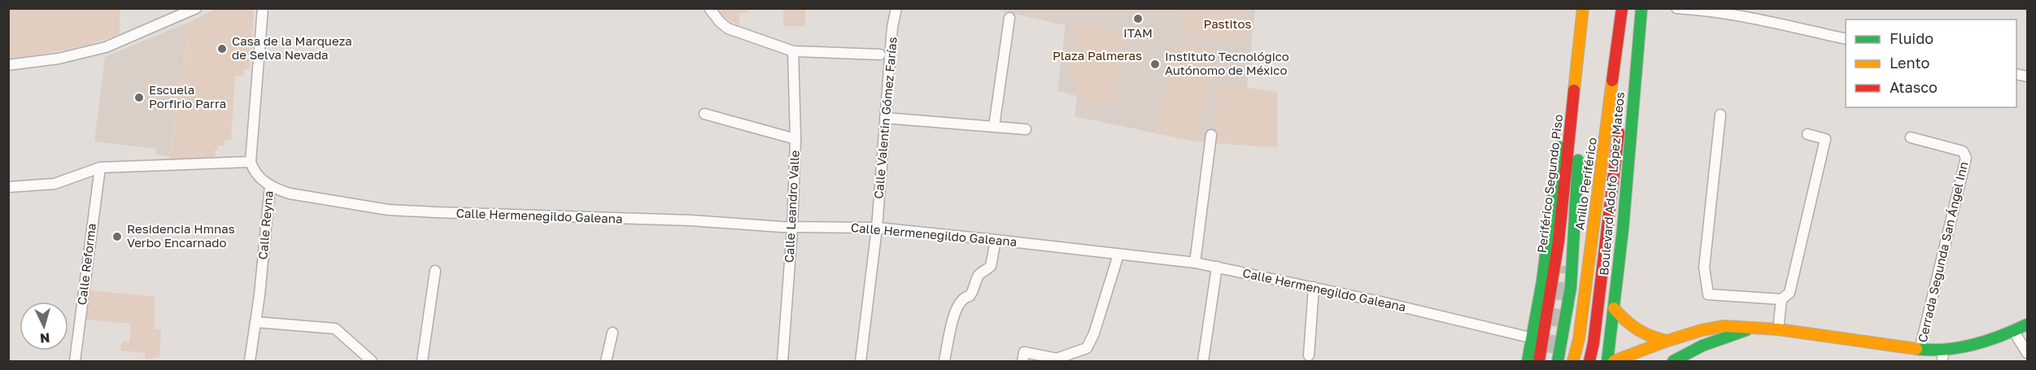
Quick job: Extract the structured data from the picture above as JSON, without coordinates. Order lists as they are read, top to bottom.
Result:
{
  "streets": {
    "main road": ["Periférico Segundo Piso", "Anillo Periférico", "Boulevard Adolfo López Mateos"],
    "street": [
      "Calle Valentin Gómez Farías",
      "Calle Leandro Valle",
      "Calle Hermenegildo Galeana",
      "Calle Reyna",
      "Cerrada Segunda San Ángel Inn",
      "Calle Reforma"
    ]
  },
  "crossings": [
    ["Calle Valentin Gómez Farías", "Calle Hermenegildo Galeana"],
    ["Calle Leandro Valle", "Calle Hermenegildo Galeana"],
    ["Calle Hermenegildo Galeana", "Calle Reyna"]
  ],
  "parks": ["Pastitos", "Plaza Palmeras"],
  "places": [
    "ITAM",
    "Casa de la Marqueza de Selva Nevada",
    "Instituto Tecnológico Autónomo de México",
    "Escuela Porfirio Parra",
    "Residencia Hmnas Verbo Encarnado"
  ],
  "legend": ["Fluido", "Lento", "Atasco"],
  "north": "bottom"
}
